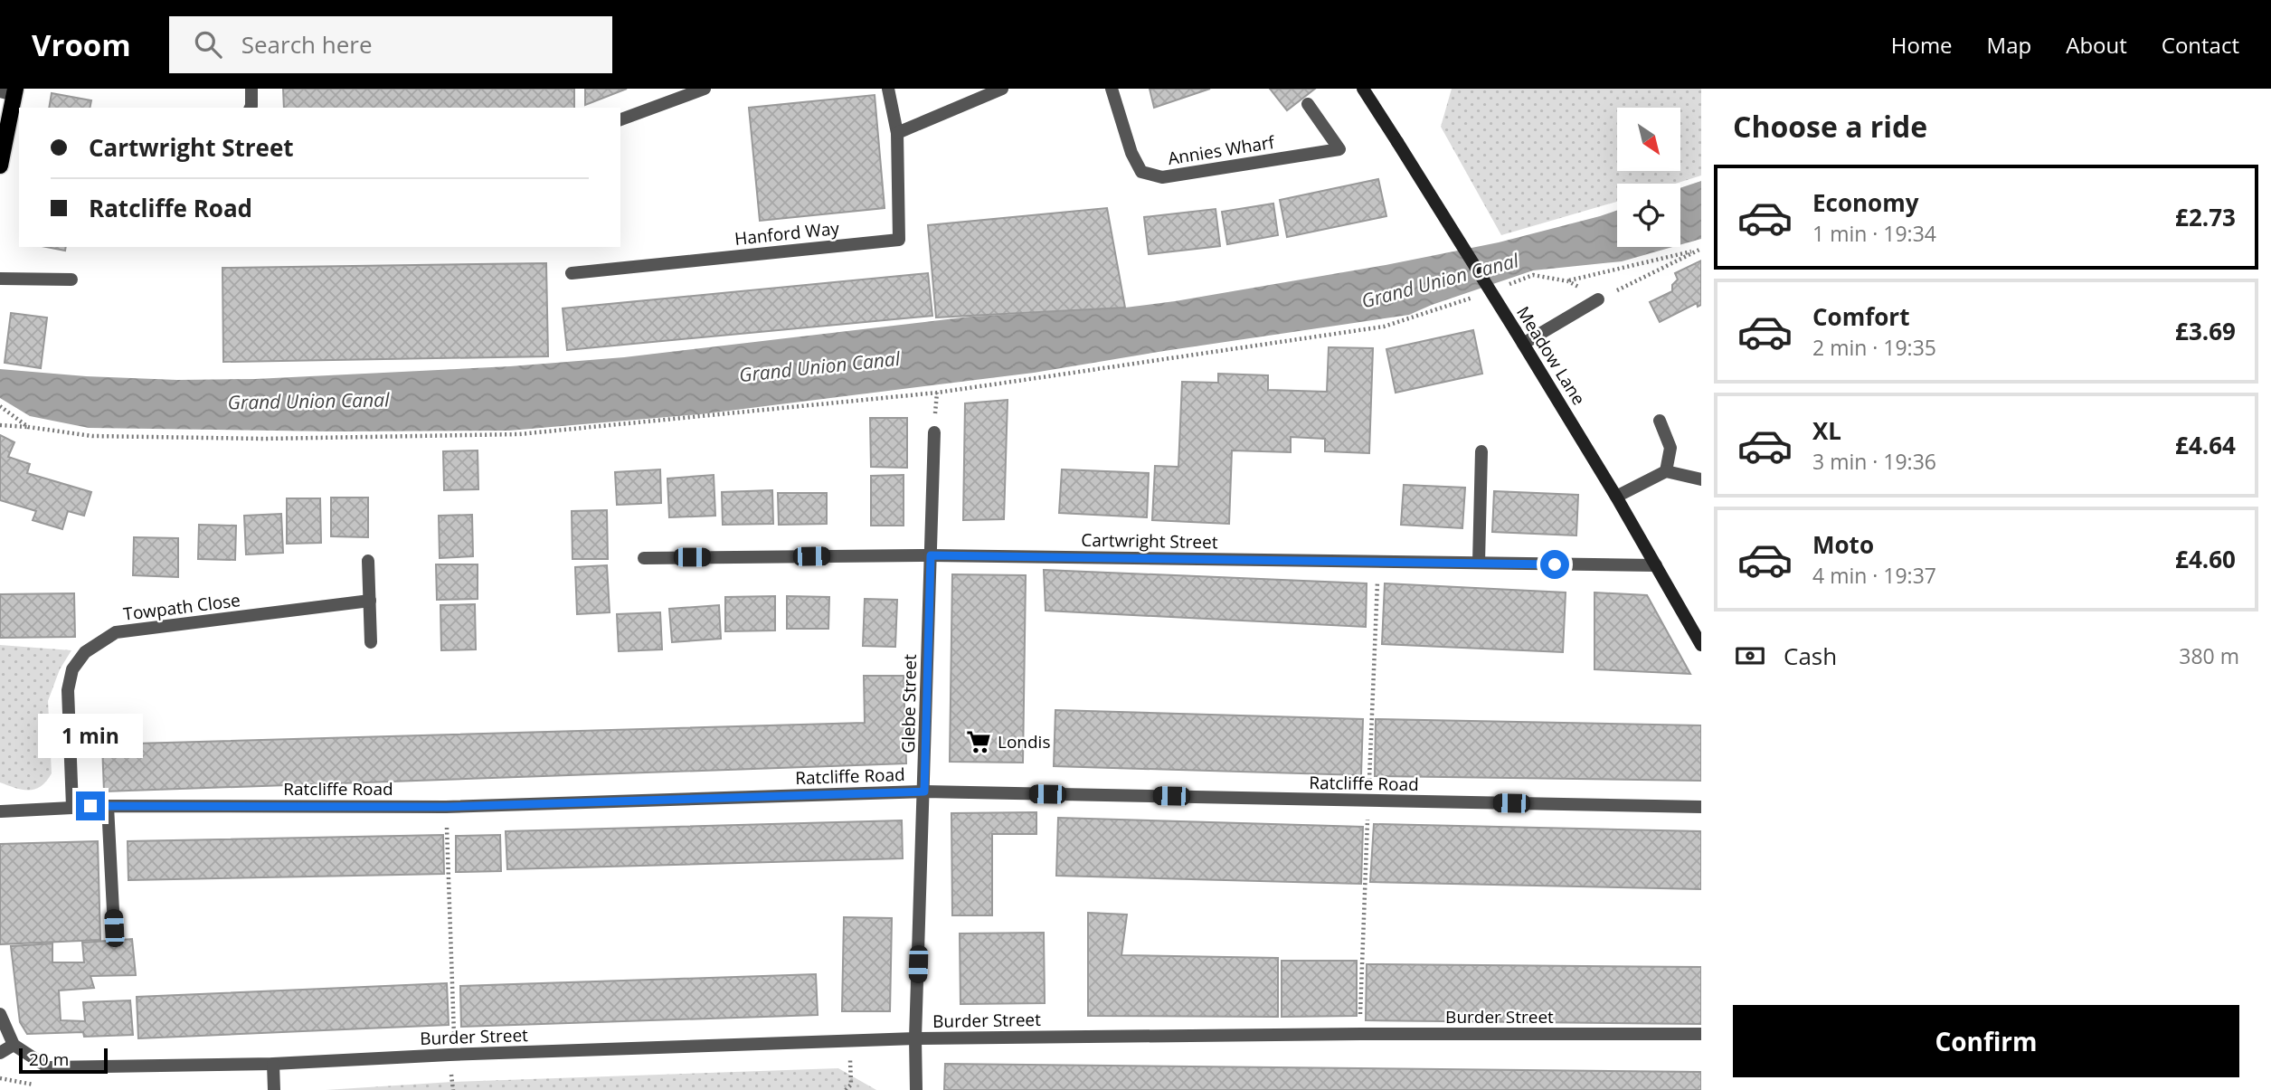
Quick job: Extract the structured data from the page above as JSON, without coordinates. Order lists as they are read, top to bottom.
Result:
{
  "streets": {
    "street": [
      "Annies Wharf",
      "Hanford Way",
      "Meadow Lane",
      "Cartwright Street",
      "Towpath Close",
      "Glebe Street",
      "Ratcliffe Road",
      "Burder Street"
    ]
  },
  "crossings": [
    ["Meadow Lane", "Cartwright Street"],
    ["Cartwright Street", "Glebe Street"],
    ["Towpath Close", "Ratcliffe Road"],
    ["Glebe Street", "Ratcliffe Road"],
    ["Glebe Street", "Burder Street"]
  ],
  "water": ["Grand Union Canal"],
  "places": {
    "supermarket": ["Londis"]
  },
  "scale_bar": "20 m",
  "north": "bottom right",
  "page": {
    "header": "Vroom",
    "search": "Search here",
    "nav": [
      "Home",
      "Map",
      "About",
      "Contact"
    ],
    "heading": "Choose a ride",
    "banner": ["Cartwright Street", "Ratcliffe Road"],
    "list": [
      {
        "name": "Economy",
        "note": "1 min · 19:34",
        "value": "£2.73"
      },
      {
        "name": "Comfort",
        "note": "2 min · 19:35",
        "value": "£3.69"
      },
      {
        "name": "XL",
        "note": "3 min · 19:36",
        "value": "£4.64"
      },
      {
        "name": "Moto",
        "note": "4 min · 19:37",
        "value": "£4.60"
      }
    ],
    "pay": ["Cash", "380 m"],
    "bubble": "1 min",
    "buttons": "Confirm",
    "scale": "20 m"
  }
}
